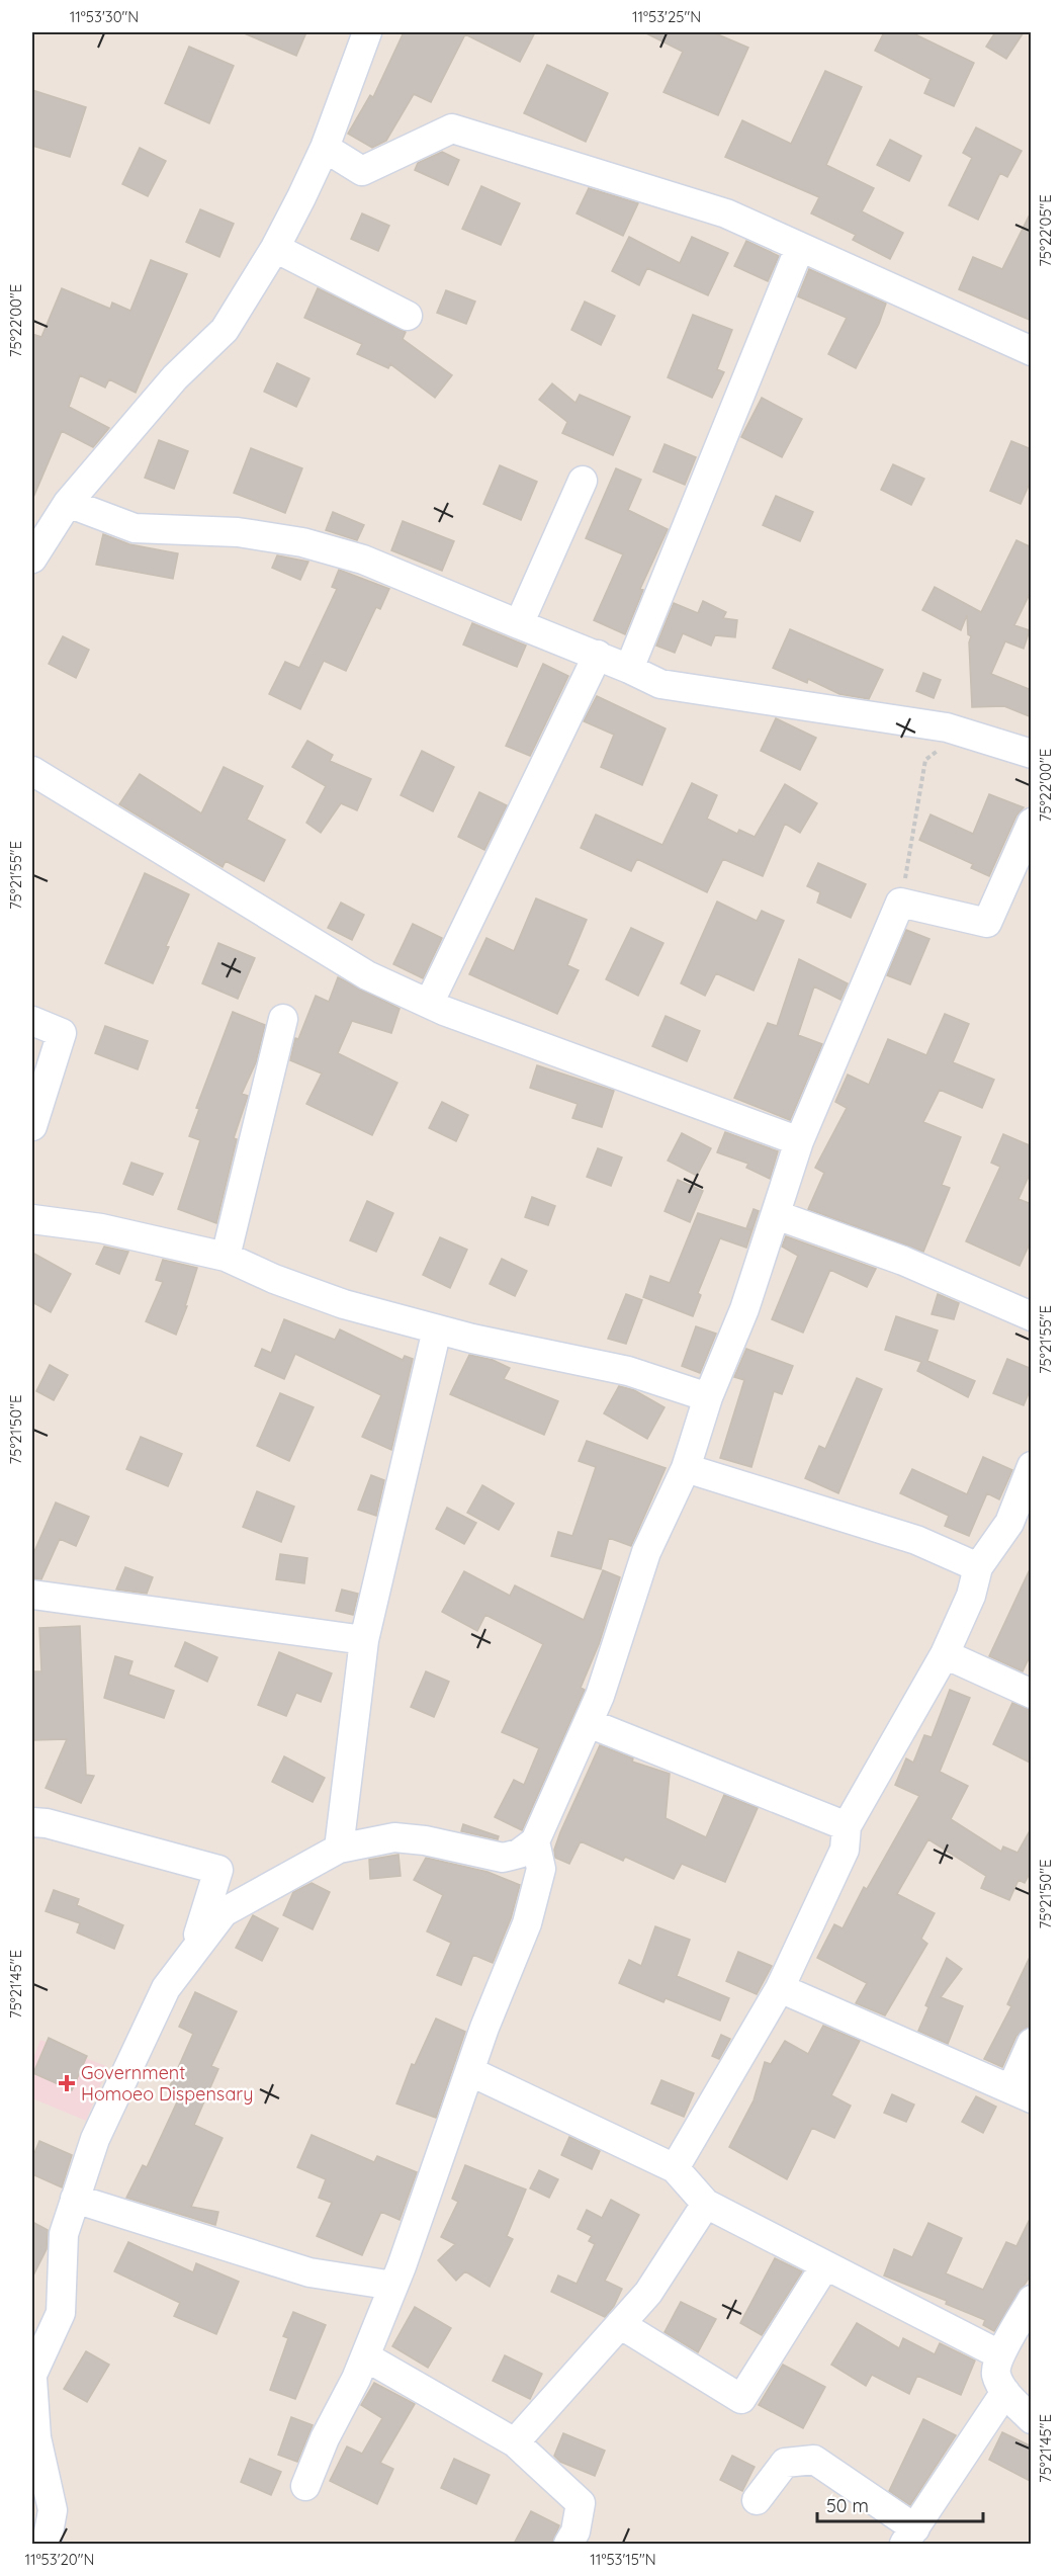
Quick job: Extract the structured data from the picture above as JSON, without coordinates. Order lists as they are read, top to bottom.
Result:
{
  "places": {
    "health": ["Government Homoeo Dispensary"]
  },
  "scale_bar": "50 m",
  "coordinates": [
    "11°53'30\"N",
    "11°53'25\"N",
    "75°22'05\"E",
    "75°22'00\"E",
    "75°21'55\"E",
    "75°21'50\"E",
    "75°21'45\"E",
    "11°53'20\"N",
    "11°53'15\"N"
  ]
}
